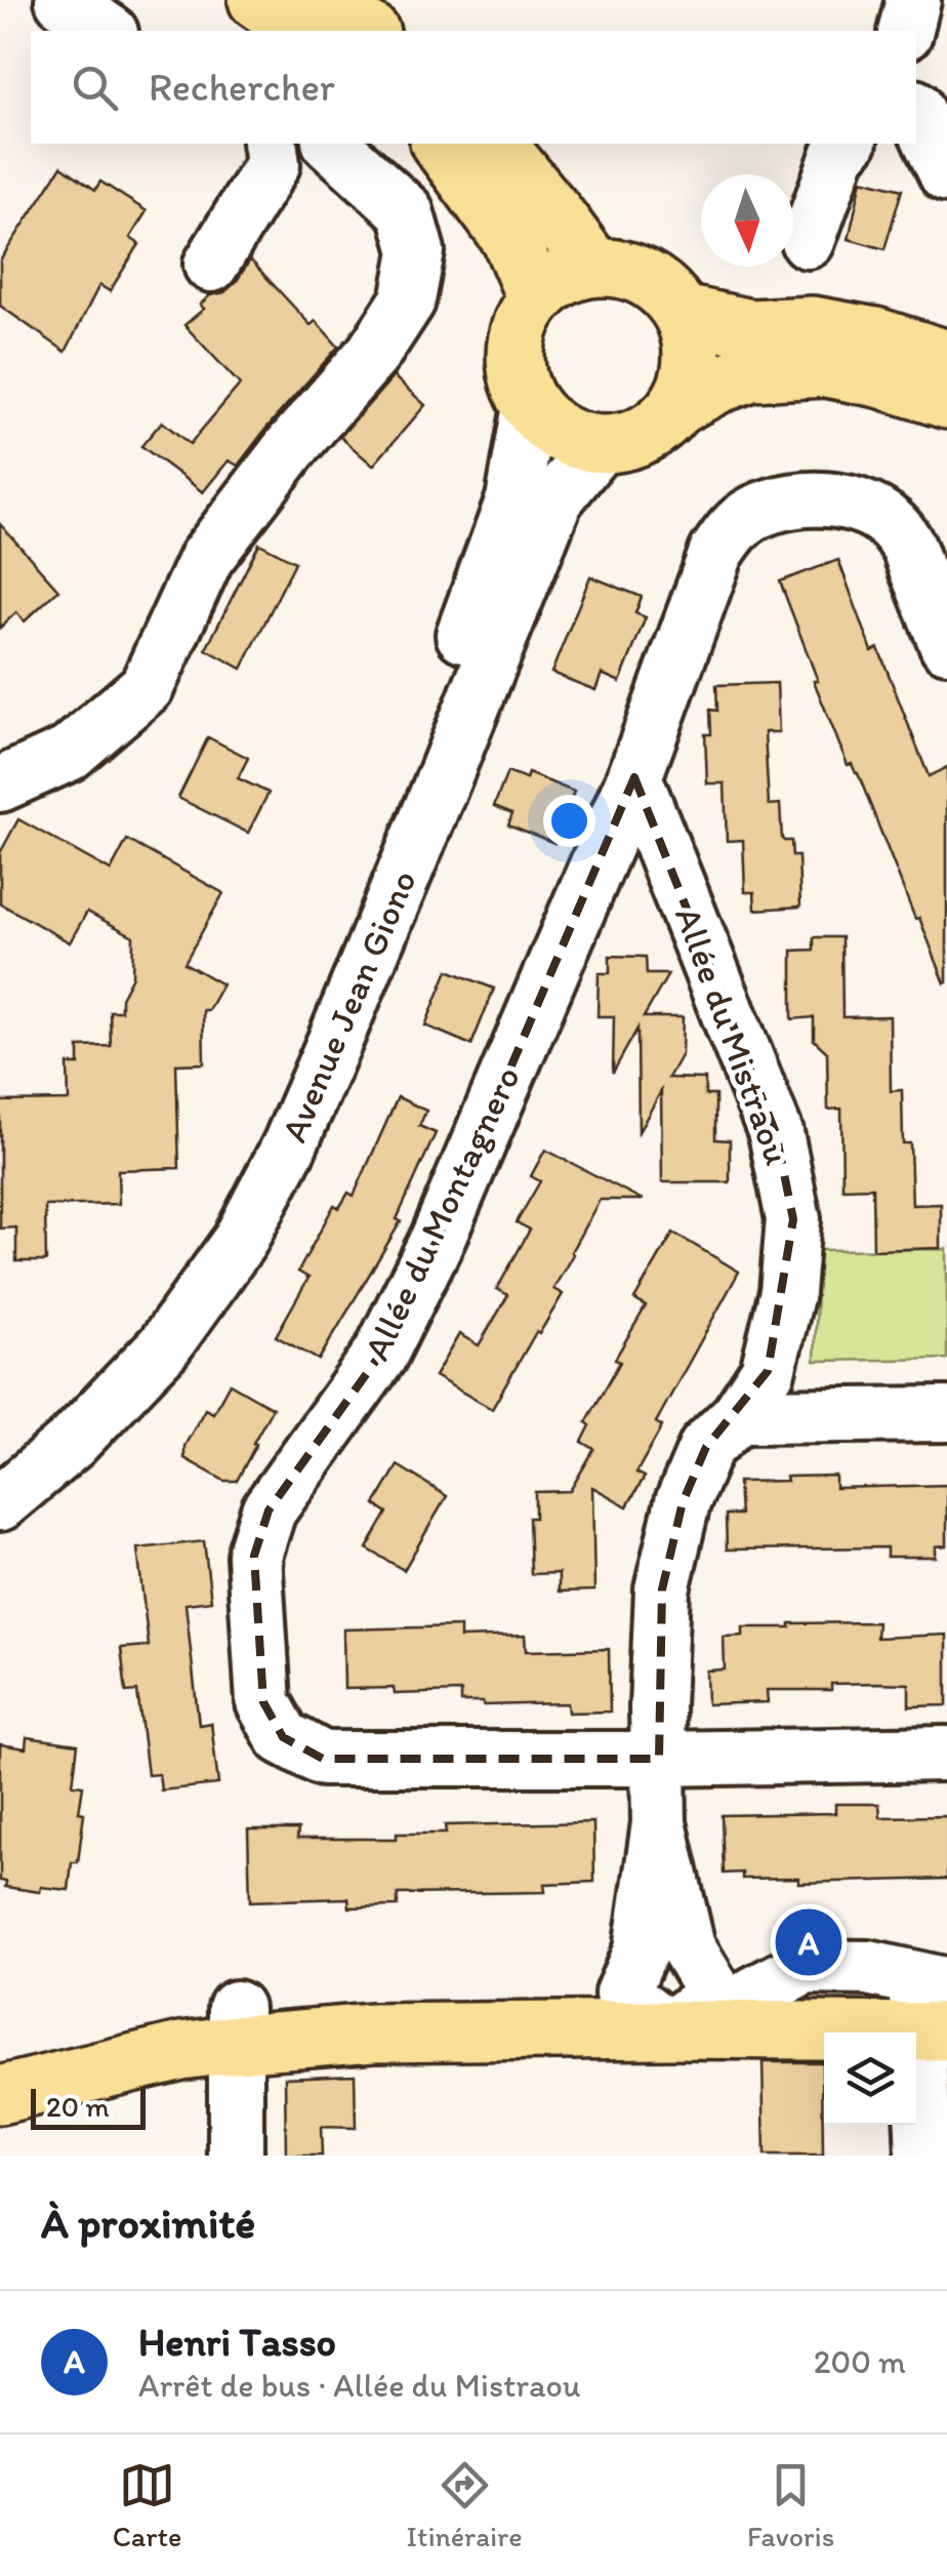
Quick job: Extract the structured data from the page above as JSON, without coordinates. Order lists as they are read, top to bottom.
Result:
{
  "streets": {
    "street": ["Avenue Jean Giono", "Allée du Mistraou", "Allée du Montagnero"]
  },
  "crossings": [
    ["Allée du Mistraou", "Allée du Montagnero"]
  ],
  "scale_bar": "20 m",
  "north": "bottom",
  "page": {
    "search": "Rechercher",
    "pins": "A",
    "scale": "20 m",
    "heading": "À proximité",
    "list": [
      {
        "mark": "A",
        "name": "Henri Tasso",
        "note": "Arrêt de bus · Allée du Mistraou",
        "value": "200 m"
      }
    ],
    "nav": ["Carte", "Itinéraire", "Favoris"]
  }
}
